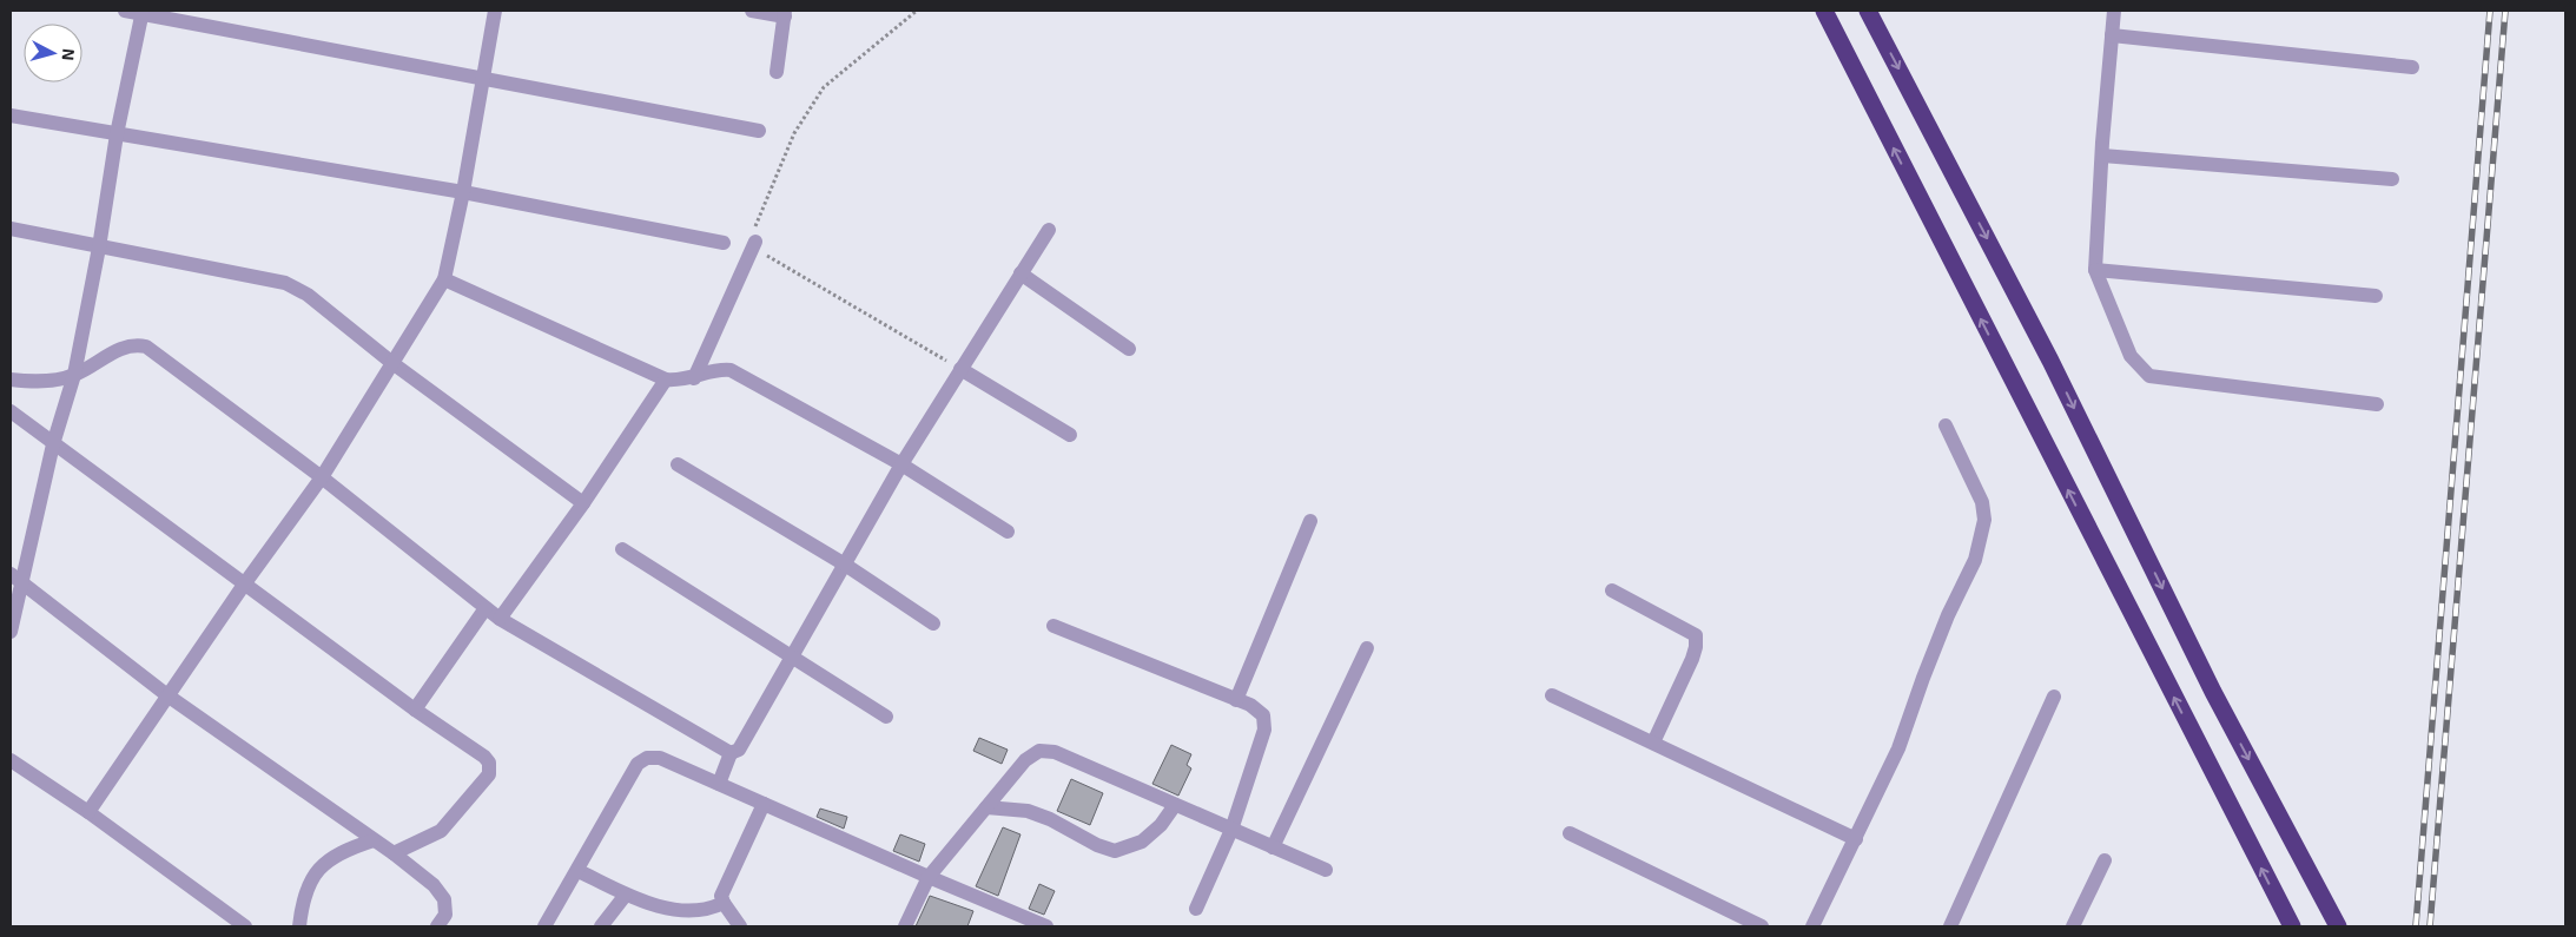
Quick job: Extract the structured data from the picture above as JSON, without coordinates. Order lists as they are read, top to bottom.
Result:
{
  "north": "right"
}
